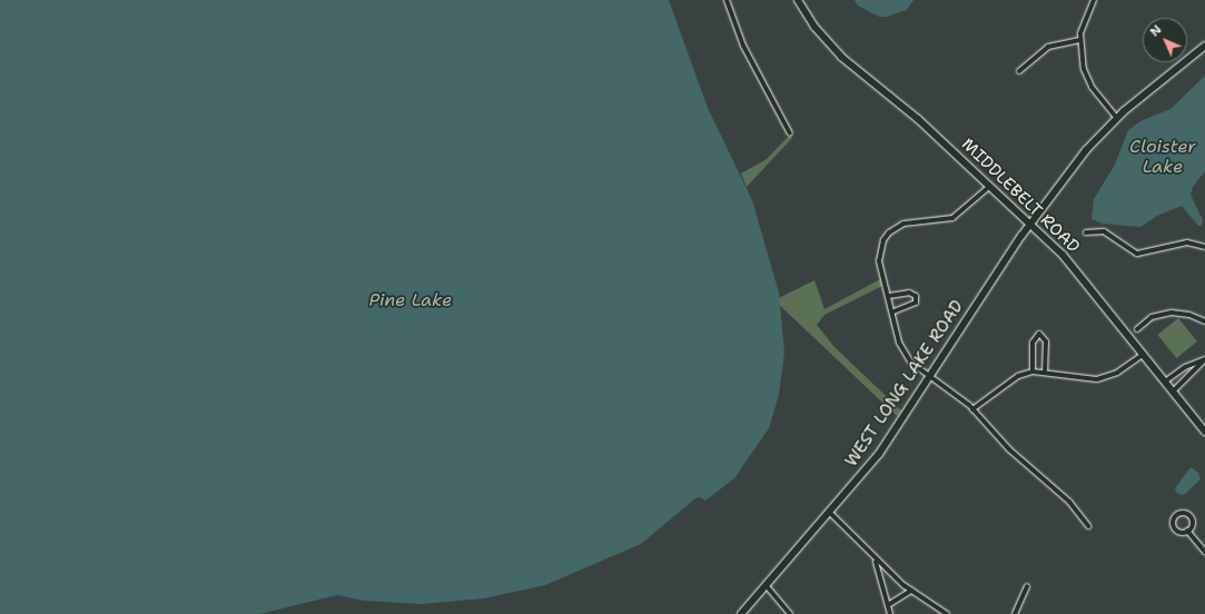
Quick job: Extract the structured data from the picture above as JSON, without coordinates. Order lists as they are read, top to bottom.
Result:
{
  "streets": {
    "main road": ["MIDDLEBELT ROAD", "WEST LONG LAKE ROAD"]
  },
  "crossings": [
    ["MIDDLEBELT ROAD", "WEST LONG LAKE ROAD"]
  ],
  "water": ["Cloister Lake", "Pine Lake"],
  "north": "top left"
}
